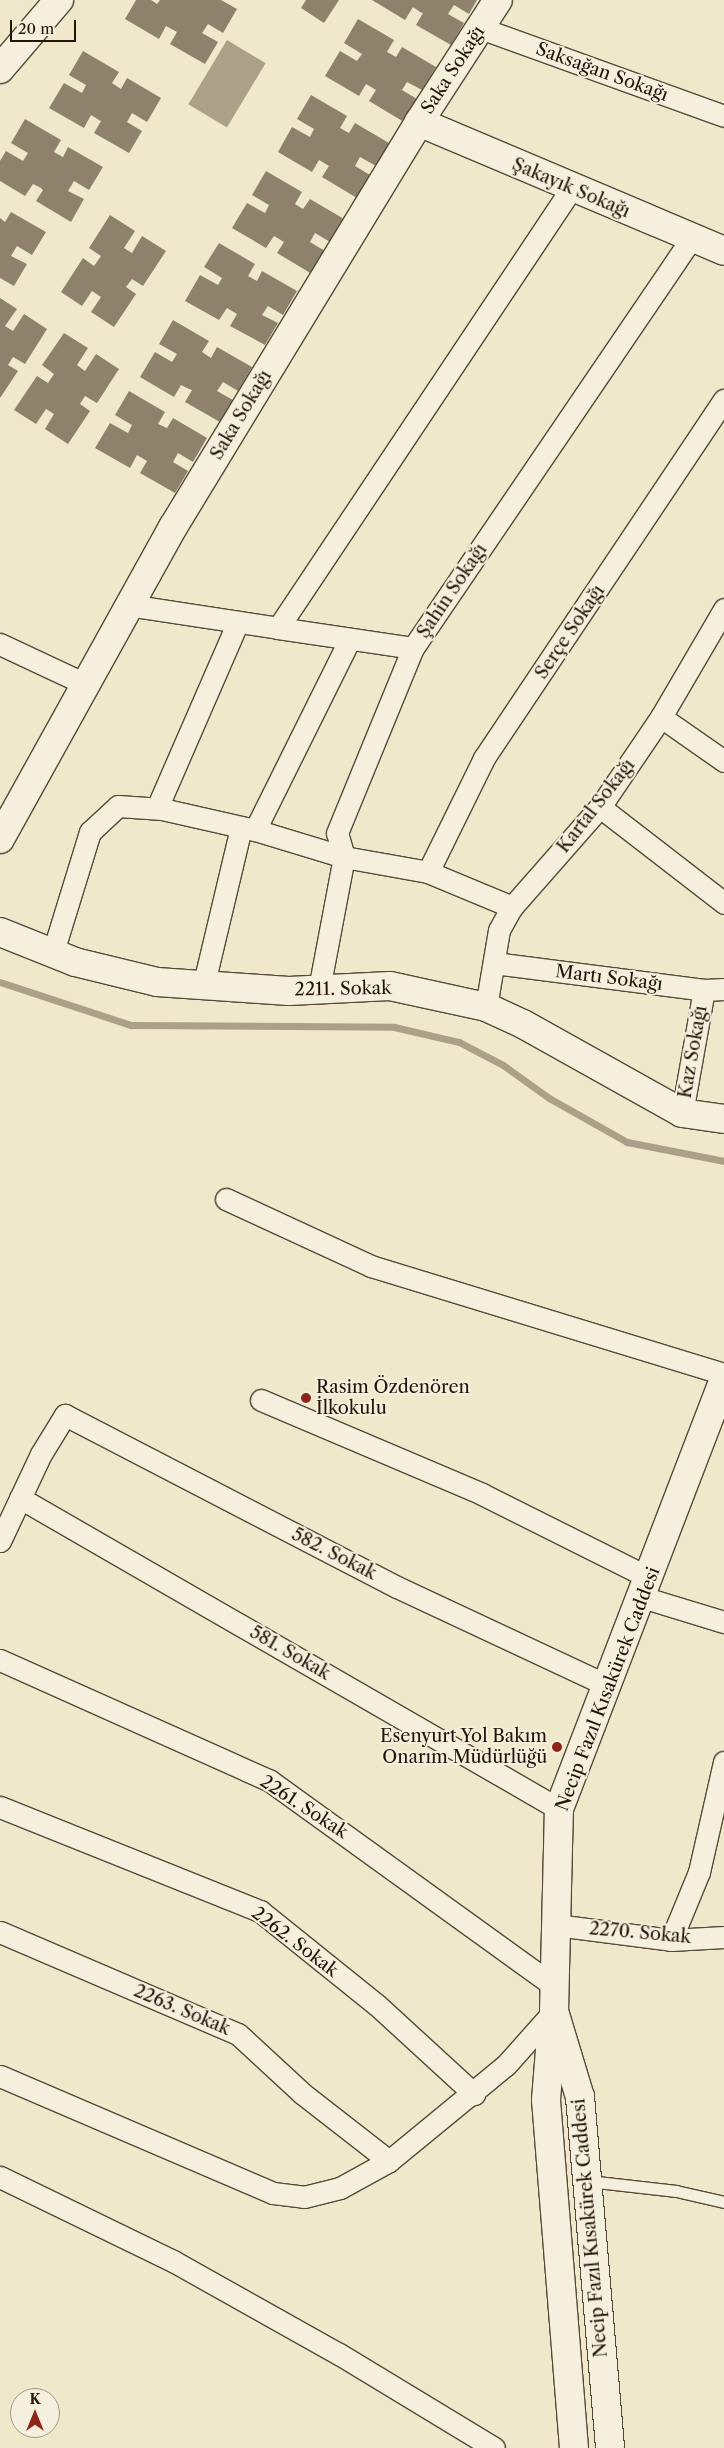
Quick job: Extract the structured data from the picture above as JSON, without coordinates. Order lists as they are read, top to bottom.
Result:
{
  "streets": {
    "street": [
      "Saka Sokağı",
      "Saksağan Sokağı",
      "Şakayık Sokağı",
      "Şahin Sokağı",
      "Serçe Sokağı",
      "Kartal Sokağı",
      "Martı Sokağı",
      "2211. Sokak",
      "Kaz Sokağı",
      "582. Sokak",
      "581. Sokak",
      "Necip Fazıl Kısakürek Caddesi",
      "2261. Sokak",
      "2270. Sokak",
      "2262. Sokak",
      "2263. Sokak"
    ]
  },
  "crossings": [
    ["Saka Sokağı", "Saksağan Sokağı"],
    ["Saka Sokağı", "Şakayık Sokağı"],
    ["Şakayık Sokağı", "Şahin Sokağı"],
    ["Şahin Sokağı", "2211. Sokak"],
    ["Kartal Sokağı", "Martı Sokağı"],
    ["Kartal Sokağı", "2211. Sokak"],
    ["Martı Sokağı", "Kaz Sokağı"],
    ["2211. Sokak", "Kaz Sokağı"],
    ["582. Sokak", "581. Sokak"],
    ["582. Sokak", "Necip Fazıl Kısakürek Caddesi"],
    ["581. Sokak", "Necip Fazıl Kısakürek Caddesi"],
    ["Necip Fazıl Kısakürek Caddesi", "2261. Sokak"],
    ["Necip Fazıl Kısakürek Caddesi", "2270. Sokak"]
  ],
  "places": ["Rasim Özdenören İlkokulu", "Esenyurt Yol Bakım Onarım Müdürlüğü"],
  "scale_bar": "20 m",
  "north": "top"
}
